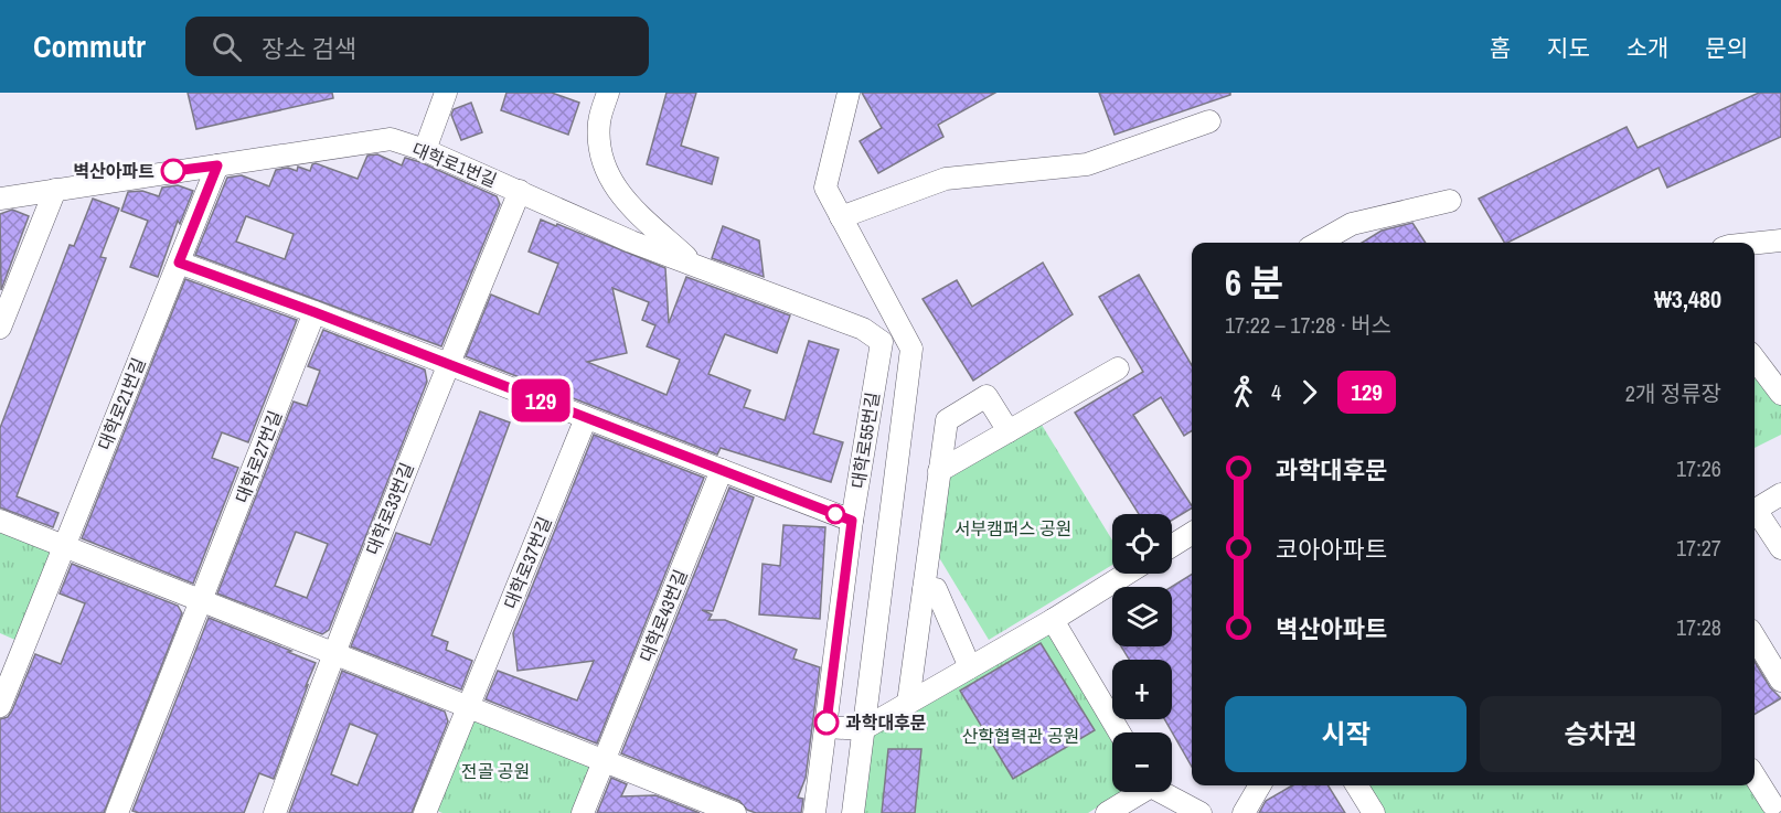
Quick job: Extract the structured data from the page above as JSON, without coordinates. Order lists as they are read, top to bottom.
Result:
{
  "streets": {
    "street": [
      "대학로1번길",
      "대학로21번길",
      "대학로55번길",
      "대학로27번길",
      "대학로33번길",
      "대학로37번길",
      "대학로43번길"
    ]
  },
  "crossings": [
    ["대학로1번길", "대학로21번길"],
    ["대학로1번길", "대학로55번길"],
    ["대학로1번길", "대학로33번길"]
  ],
  "parks": ["서부캠퍼스 공원", "산학협력관 공원", "전골 공원"],
  "places": ["벽산아파트", "과학대후문"],
  "lines": ["bus line 129"],
  "page": {
    "header": "Commutr",
    "search": "장소 검색",
    "nav": [
      "홈",
      "지도",
      "소개",
      "문의"
    ],
    "on_map": "129",
    "heading": ["6 분", "17:22 – 17:28 · 버스", "₩3,480"],
    "legs": ["4", "129", "2개 정류장"],
    "list": [
      {
        "name": "과학대후문",
        "value": "17:26"
      },
      {
        "name": "코아아파트",
        "value": "17:27"
      },
      {
        "name": "벽산아파트",
        "value": "17:28"
      }
    ],
    "map_buttons": ["+", "−"],
    "buttons": ["시작", "승차권"]
  }
}
